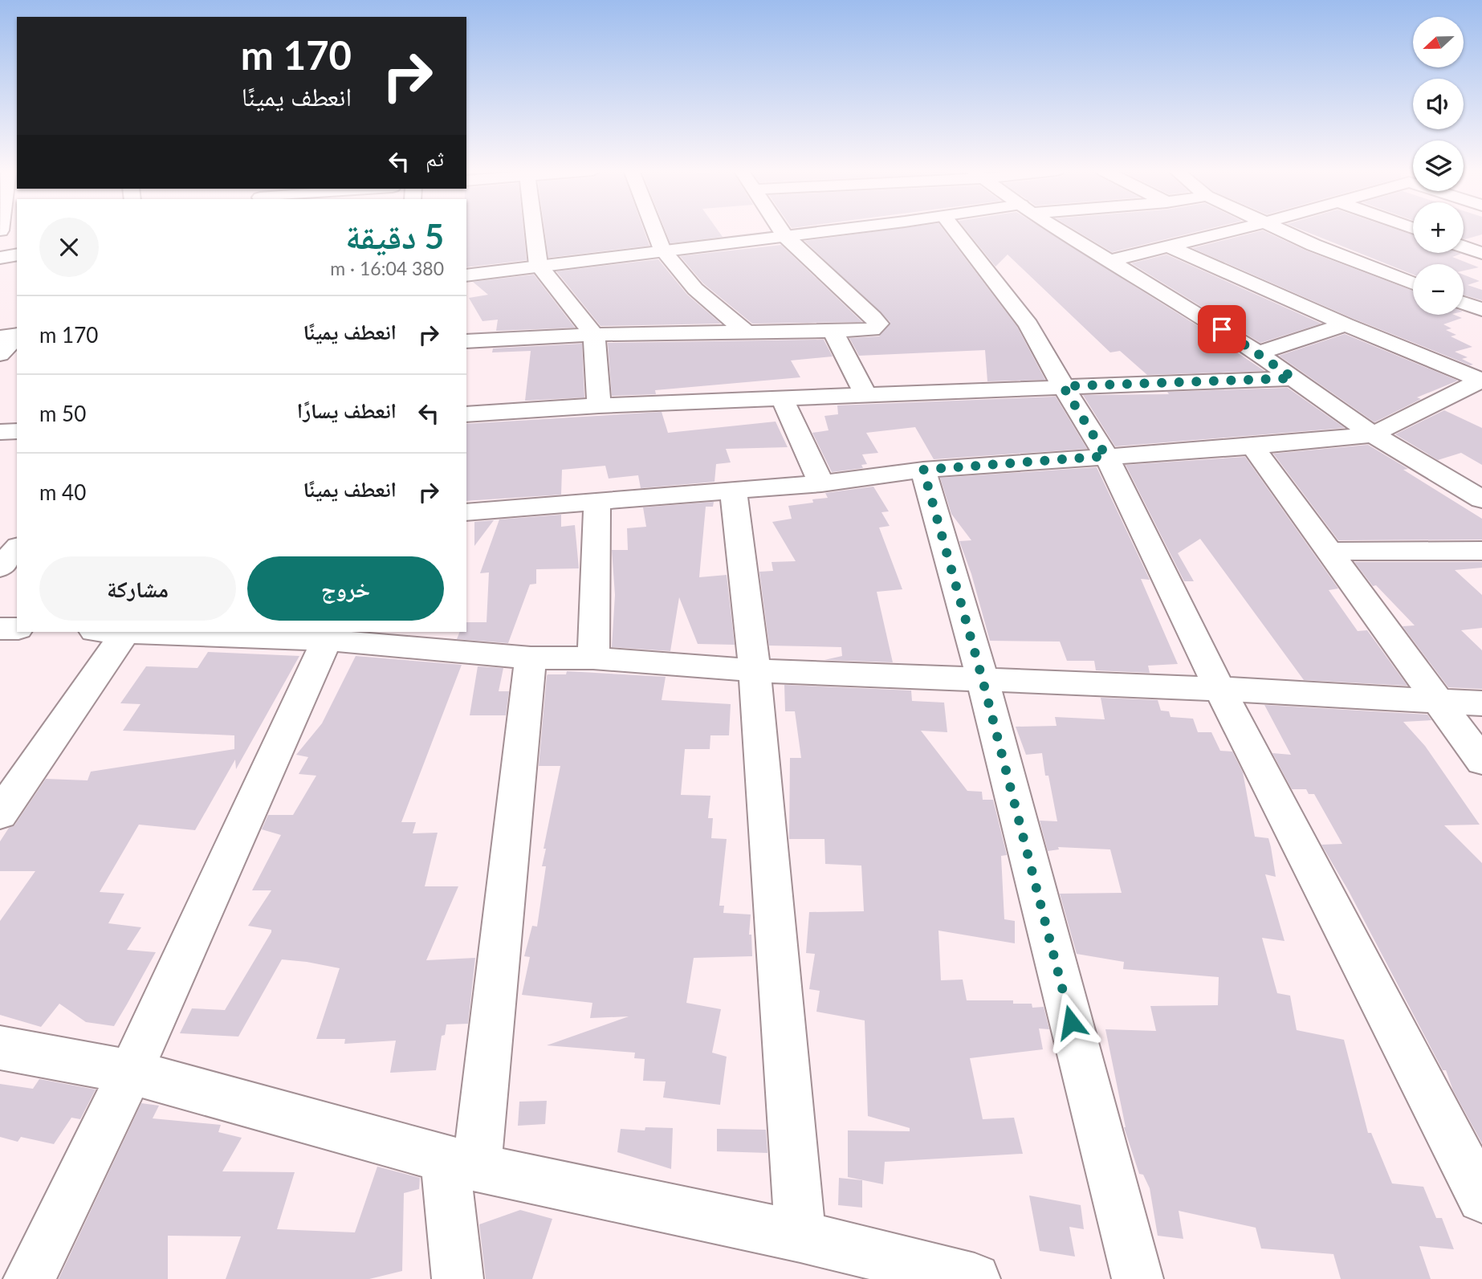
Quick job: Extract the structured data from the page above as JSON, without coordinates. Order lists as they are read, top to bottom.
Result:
{
  "north": "left",
  "page": {
    "map_buttons": ["+", "−"],
    "turn": ["170 m", "انعطف يمينًا"],
    "then": "ثم",
    "heading": ["5 دقيقة", "380 m · 16:04"],
    "list": [
      {
        "name": "انعطف يمينًا",
        "value": "170 m"
      },
      {
        "name": "انعطف يسارًا",
        "value": "50 m"
      },
      {
        "name": "انعطف يمينًا",
        "value": "40 m"
      }
    ],
    "buttons": ["خروج", "مشاركة"]
  }
}
